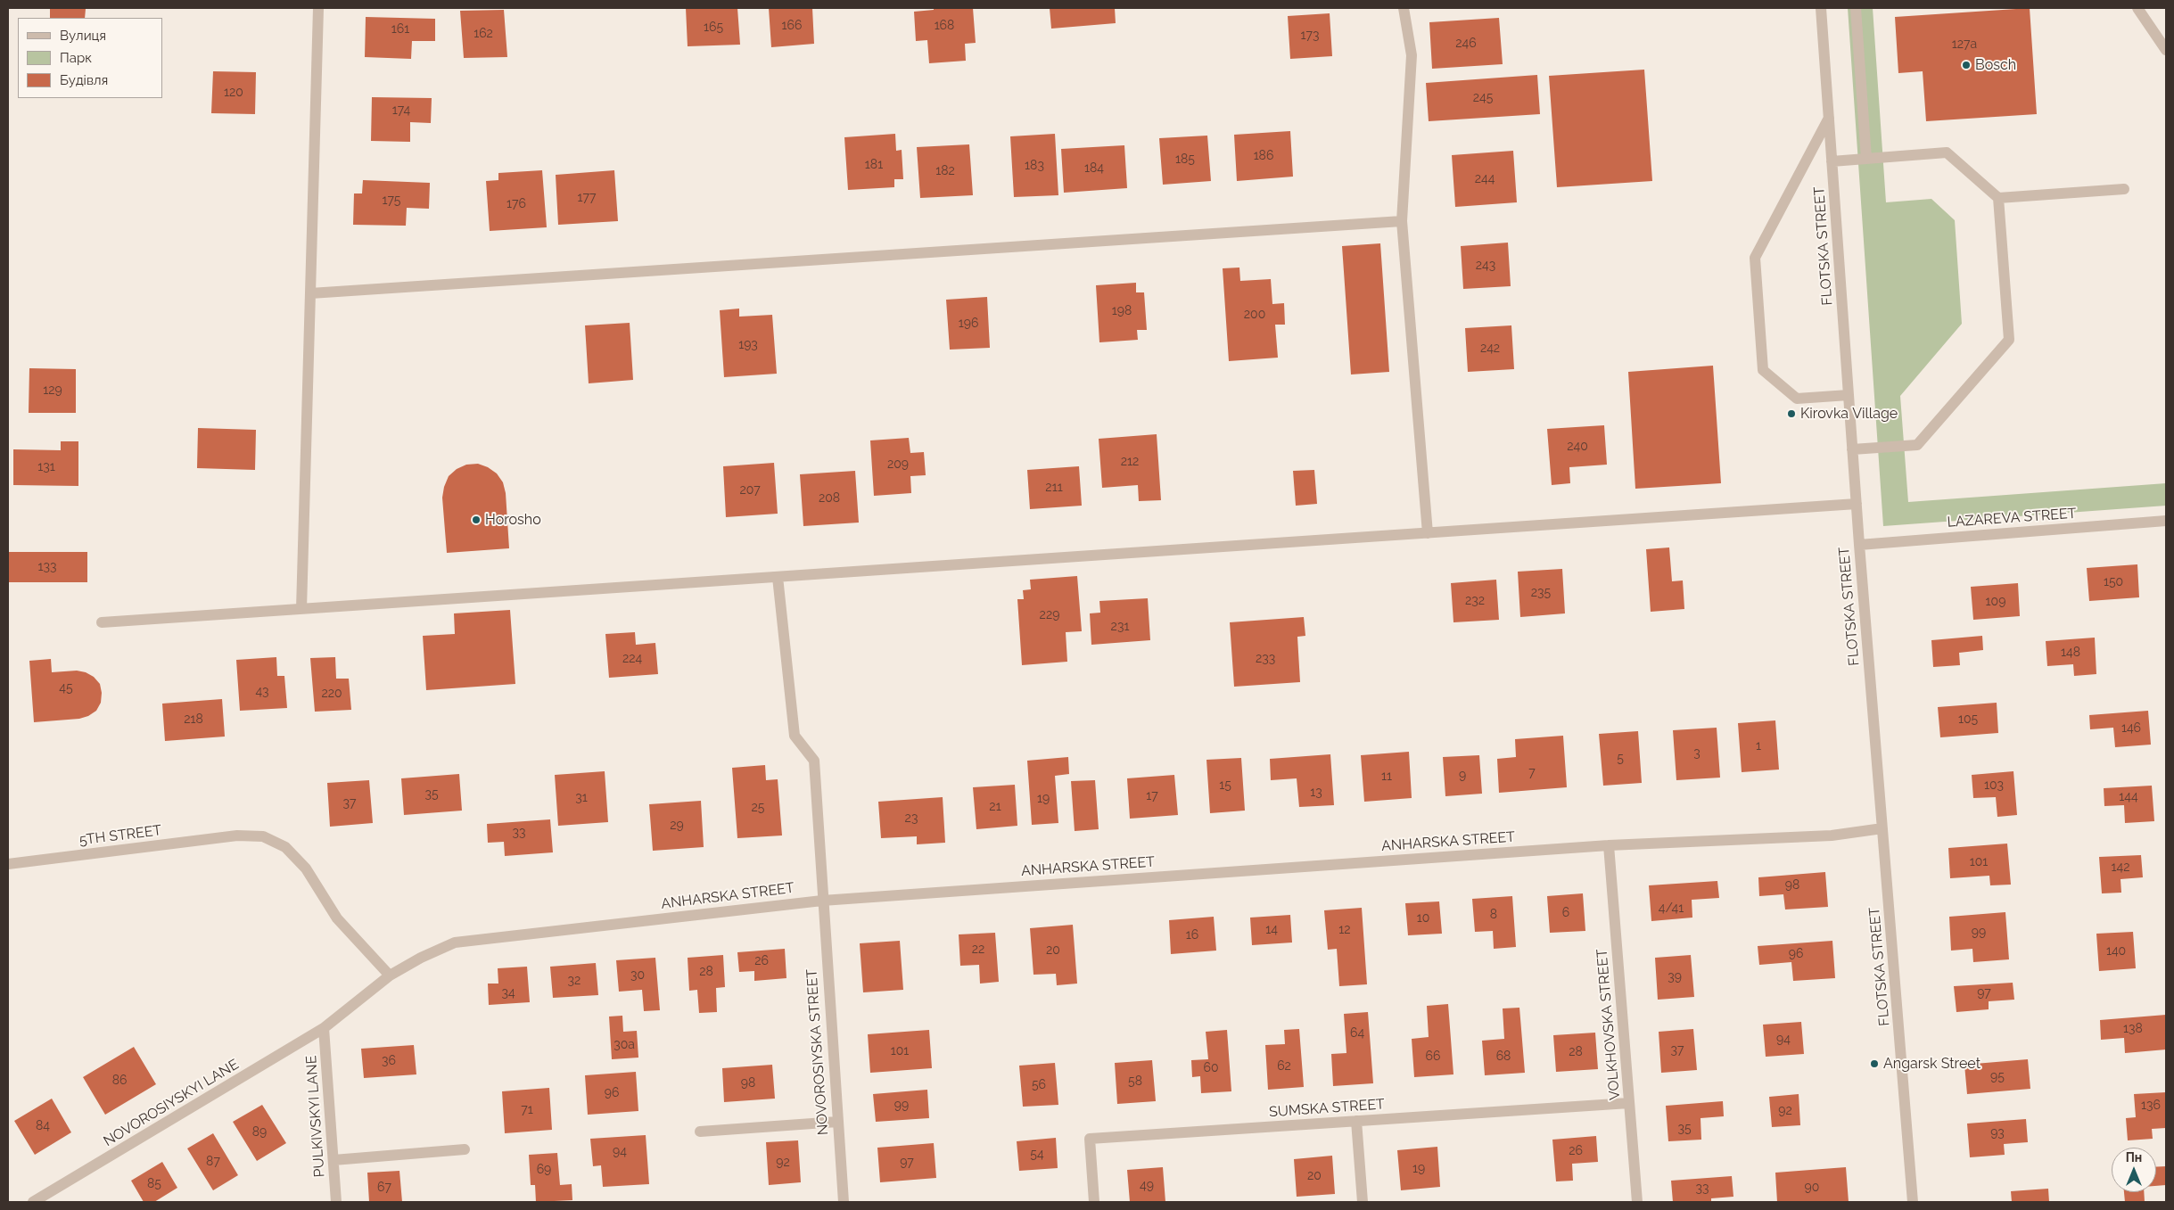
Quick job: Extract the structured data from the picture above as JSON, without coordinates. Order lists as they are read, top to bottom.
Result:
{
  "streets": {
    "street": [
      "FLOTSKA STREET",
      "LAZAREVA STREET",
      "5TH STREET",
      "ANHARSKA STREET",
      "VOLKHOVSKA STREET",
      "NOVOROSIYSKA STREET",
      "NOVOROSIYSKYI LANE",
      "SUMSKA STREET",
      "PULKIVSKYI LANE"
    ]
  },
  "crossings": [
    ["FLOTSKA STREET", "LAZAREVA STREET"],
    ["FLOTSKA STREET", "ANHARSKA STREET"],
    ["5TH STREET", "ANHARSKA STREET"],
    ["ANHARSKA STREET", "VOLKHOVSKA STREET"],
    ["ANHARSKA STREET", "NOVOROSIYSKA STREET"],
    ["ANHARSKA STREET", "NOVOROSIYSKYI LANE"],
    ["ANHARSKA STREET", "PULKIVSKYI LANE"],
    ["VOLKHOVSKA STREET", "SUMSKA STREET"],
    ["NOVOROSIYSKYI LANE", "PULKIVSKYI LANE"]
  ],
  "places": [
    "Bosch",
    "Kirovka Village",
    "Horosho",
    "Angarsk Street"
  ],
  "house_numbers": [
    "166",
    "168",
    "165",
    "161",
    "162",
    "173",
    "246",
    "127а",
    "120",
    "245",
    "174",
    "186",
    "185",
    "181",
    "183",
    "184",
    "182",
    "244",
    "177",
    "175",
    "176",
    "243",
    "198",
    "200",
    "196",
    "193",
    "242",
    "129",
    "240",
    "212",
    "209",
    "131",
    "211",
    "207",
    "208",
    "133",
    "150",
    "235",
    "232",
    "109",
    "229",
    "231",
    "148",
    "224",
    "233",
    "45",
    "43",
    "220",
    "218",
    "105",
    "146",
    "1",
    "3",
    "5",
    "7",
    "9",
    "11",
    "15",
    "103",
    "13",
    "35",
    "17",
    "144",
    "31",
    "19",
    "37",
    "21",
    "25",
    "23",
    "29",
    "33",
    "101",
    "142",
    "98",
    "4/41",
    "6",
    "8",
    "10",
    "14",
    "12",
    "99",
    "16",
    "22",
    "20",
    "140",
    "96",
    "26",
    "28",
    "30",
    "39",
    "32",
    "34",
    "97",
    "138",
    "64",
    "94",
    "30а",
    "37",
    "101",
    "28",
    "66",
    "68",
    "36",
    "62",
    "60",
    "95",
    "86",
    "58",
    "98",
    "56",
    "96",
    "99",
    "136",
    "71",
    "92",
    "84",
    "35",
    "89",
    "93",
    "26",
    "94",
    "54",
    "87",
    "92",
    "97",
    "19",
    "69",
    "20",
    "85",
    "49",
    "67",
    "90",
    "33"
  ],
  "legend": ["Вулиця", "Парк", "Будівля"],
  "north": "top"
}
